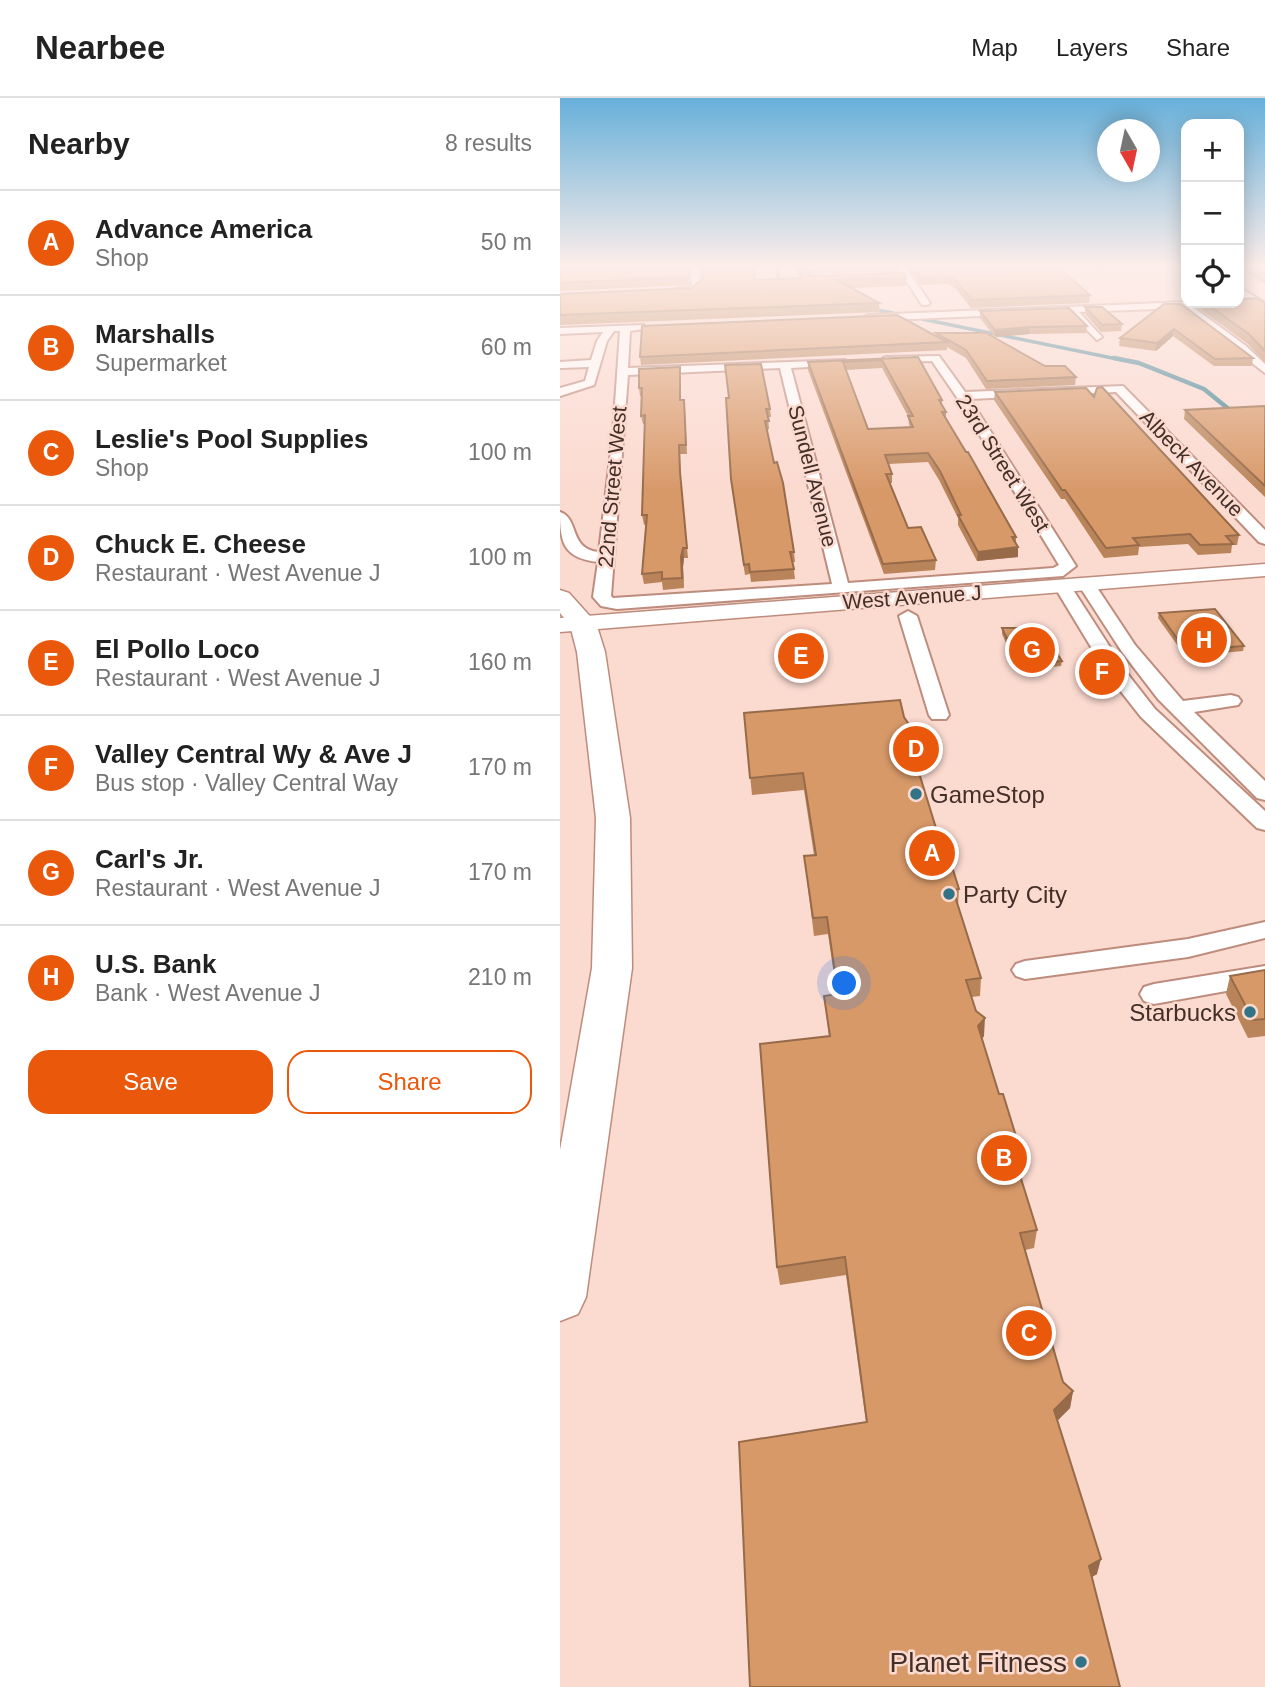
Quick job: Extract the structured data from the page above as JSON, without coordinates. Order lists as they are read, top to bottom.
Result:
{
  "streets": {
    "main road": ["West Avenue J"],
    "street": [
      "23rd Street West",
      "Albeck Avenue",
      "Sundell Avenue",
      "22nd Street West"
    ]
  },
  "crossings": [
    ["23rd Street West", "Albeck Avenue"],
    ["23rd Street West", "West Avenue J"],
    ["Sundell Avenue", "West Avenue J"],
    ["22nd Street West", "West Avenue J"]
  ],
  "places": [
    "GameStop",
    "Party City",
    "Starbucks",
    "Planet Fitness"
  ],
  "north": "bottom",
  "page": {
    "header": "Nearbee",
    "nav": ["Map", "Layers", "Share"],
    "heading": ["Nearby", "8 results"],
    "map_buttons": ["+", "−"],
    "list": [
      {
        "mark": "A",
        "name": "Advance America",
        "note": "Shop",
        "value": "50 m"
      },
      {
        "mark": "B",
        "name": "Marshalls",
        "note": "Supermarket",
        "value": "60 m"
      },
      {
        "mark": "C",
        "name": "Leslie's Pool Supplies",
        "note": "Shop",
        "value": "100 m"
      },
      {
        "mark": "D",
        "name": "Chuck E. Cheese",
        "note": "Restaurant · West Avenue J",
        "value": "100 m"
      },
      {
        "mark": "E",
        "name": "El Pollo Loco",
        "note": "Restaurant · West Avenue J",
        "value": "160 m"
      },
      {
        "mark": "F",
        "name": "Valley Central Wy & Ave J",
        "note": "Bus stop · Valley Central Way",
        "value": "170 m"
      },
      {
        "mark": "G",
        "name": "Carl's Jr.",
        "note": "Restaurant · West Avenue J",
        "value": "170 m"
      },
      {
        "mark": "H",
        "name": "U.S. Bank",
        "note": "Bank · West Avenue J",
        "value": "210 m"
      }
    ],
    "pins": [
      "H",
      "G",
      "E",
      "F",
      "D",
      "A",
      "B",
      "C"
    ],
    "buttons": ["Save", "Share"]
  }
}
